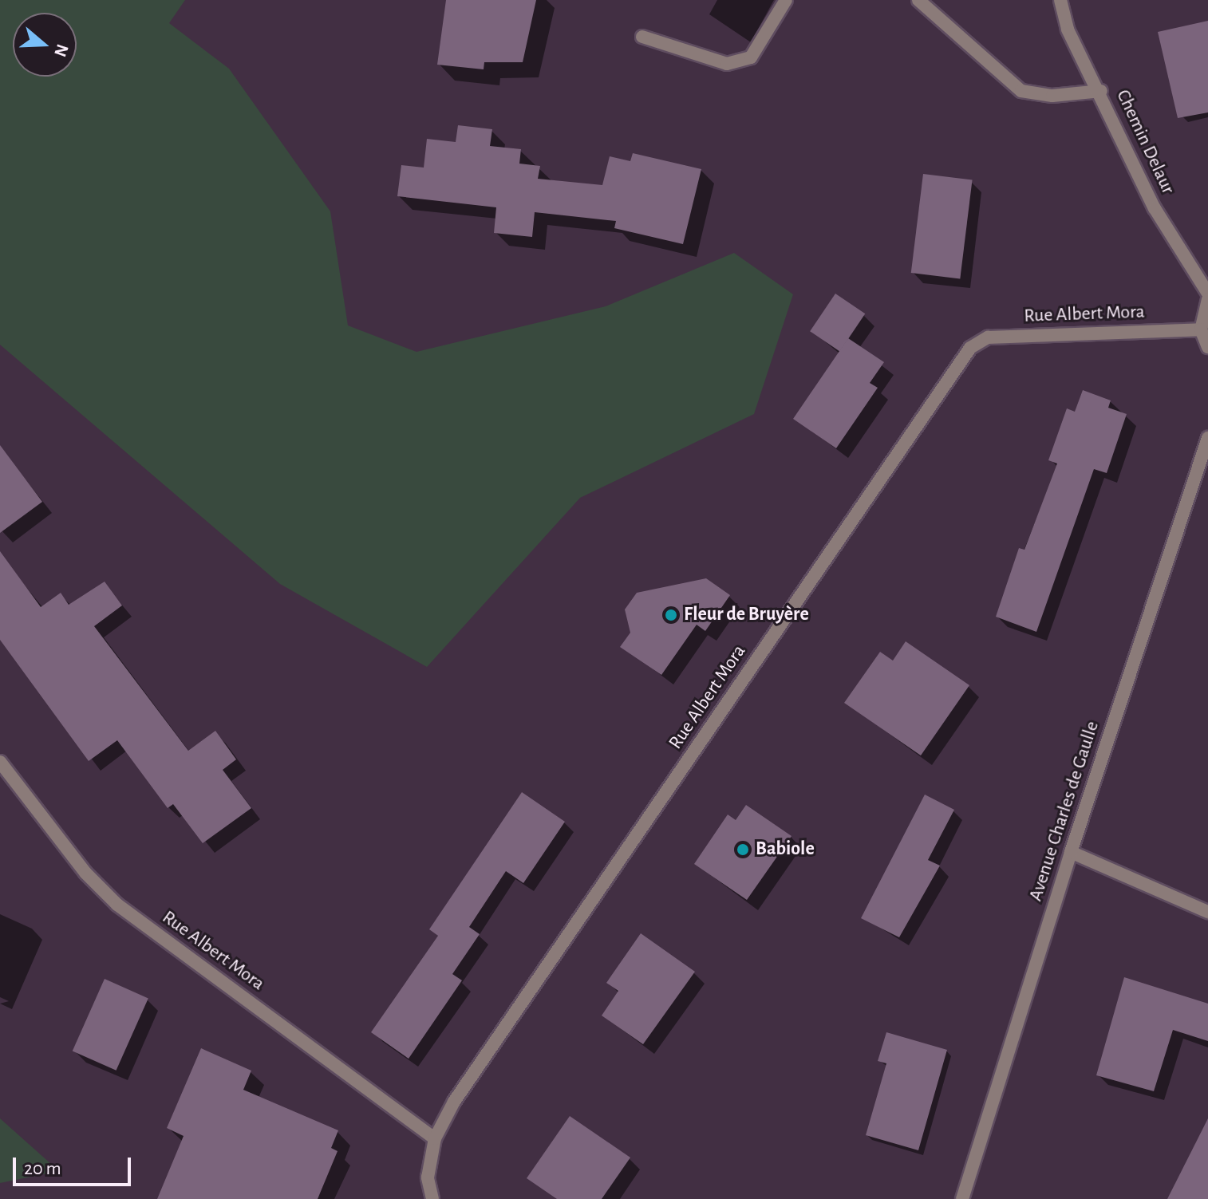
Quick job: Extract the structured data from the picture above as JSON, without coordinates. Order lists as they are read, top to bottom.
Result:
{
  "streets": {
    "street": ["Chemin Delaur", "Rue Albert Mora", "Avenue Charles de Gaulle"]
  },
  "places": ["Fleur de Bruyère", "Babiole"],
  "scale_bar": "20 m",
  "north": "right"
}
